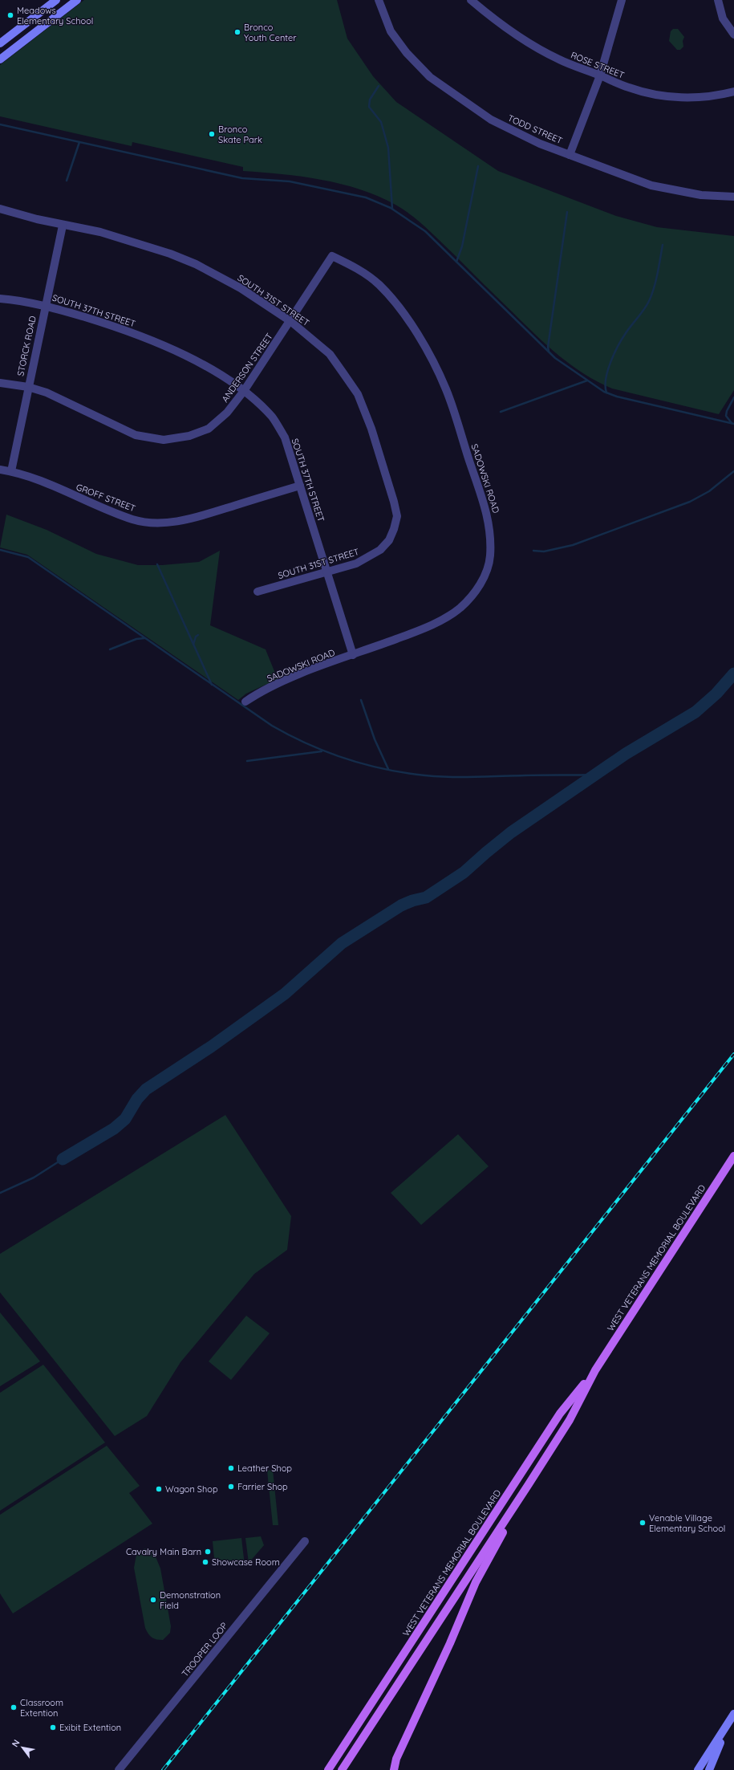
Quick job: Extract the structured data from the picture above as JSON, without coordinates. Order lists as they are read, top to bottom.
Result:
{
  "streets": {
    "main road": ["WEST VETERANS MEMORIAL BOULEVARD"],
    "street": [
      "ROSE STREET",
      "TODD STREET",
      "SOUTH 31ST STREET",
      "SOUTH 37TH STREET",
      "STORCK ROAD",
      "ANDERSON STREET",
      "SADOWSKI ROAD",
      "GROFF STREET",
      "TROOPER LOOP"
    ]
  },
  "crossings": [
    ["SOUTH 31ST STREET", "SOUTH 37TH STREET"],
    ["SOUTH 31ST STREET", "STORCK ROAD"],
    ["SOUTH 31ST STREET", "ANDERSON STREET"],
    ["SOUTH 37TH STREET", "STORCK ROAD"],
    ["SOUTH 37TH STREET", "ANDERSON STREET"],
    ["SOUTH 37TH STREET", "SADOWSKI ROAD"],
    ["SOUTH 37TH STREET", "GROFF STREET"],
    ["STORCK ROAD", "ANDERSON STREET"],
    ["STORCK ROAD", "GROFF STREET"],
    ["ANDERSON STREET", "SADOWSKI ROAD"]
  ],
  "places": [
    "Meadows Elementary School",
    "Bronco Youth Center",
    "Bronco Skate Park",
    "Leather Shop",
    "Farrier Shop",
    "Wagon Shop",
    "Venable Village Elementary School",
    "Cavalry Main Barn",
    "Showcase Room",
    "Demonstration Field",
    "Classroom Extention",
    "Exibit Extention"
  ],
  "north": "top left"
}
